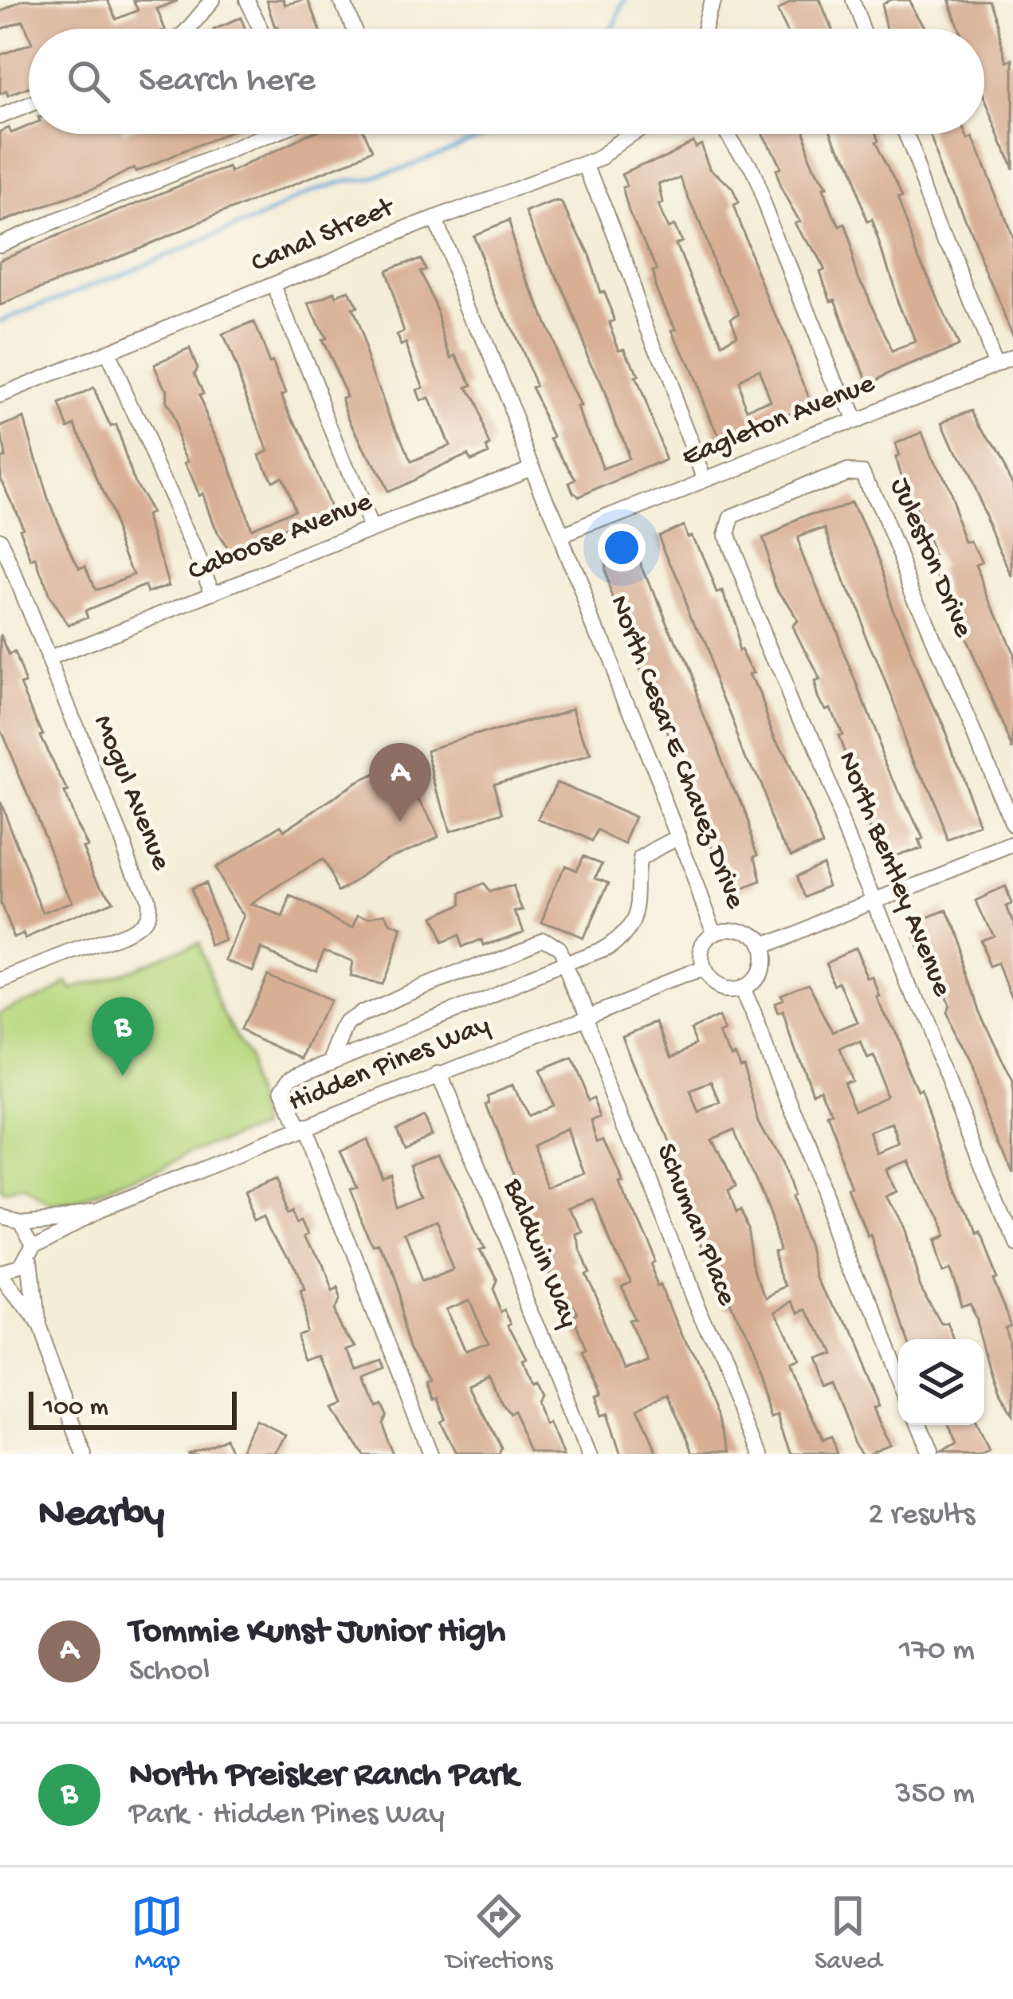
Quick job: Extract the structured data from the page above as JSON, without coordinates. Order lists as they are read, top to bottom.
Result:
{
  "streets": {
    "street": [
      "Canal Street",
      "Eagleton Avenue",
      "Caboose Avenue",
      "Juleston Drive",
      "North Cesar E Chavez Drive",
      "Mogul Avenue",
      "North Bentley Avenue",
      "Hidden Pines Way",
      "Schuman Place",
      "Baldwin Way"
    ]
  },
  "crossings": [
    ["Canal Street", "North Cesar E Chavez Drive"],
    ["Eagleton Avenue", "North Cesar E Chavez Drive"],
    ["Caboose Avenue", "North Cesar E Chavez Drive"],
    ["Caboose Avenue", "Mogul Avenue"],
    ["Juleston Drive", "North Bentley Avenue"],
    ["North Cesar E Chavez Drive", "Hidden Pines Way"],
    ["Hidden Pines Way", "Schuman Place"],
    ["Hidden Pines Way", "Baldwin Way"]
  ],
  "scale_bar": "100 m",
  "page": {
    "search": "Search here",
    "pins": ["A", "B"],
    "scale": "100 m",
    "heading": ["Nearby", "2 results"],
    "list": [
      {
        "mark": "A",
        "name": "Tommie Kunst Junior High",
        "note": "School",
        "value": "170 m"
      },
      {
        "mark": "B",
        "name": "North Preisker Ranch Park",
        "note": "Park · Hidden Pines Way",
        "value": "350 m"
      }
    ],
    "nav": ["Map", "Directions", "Saved"]
  }
}
